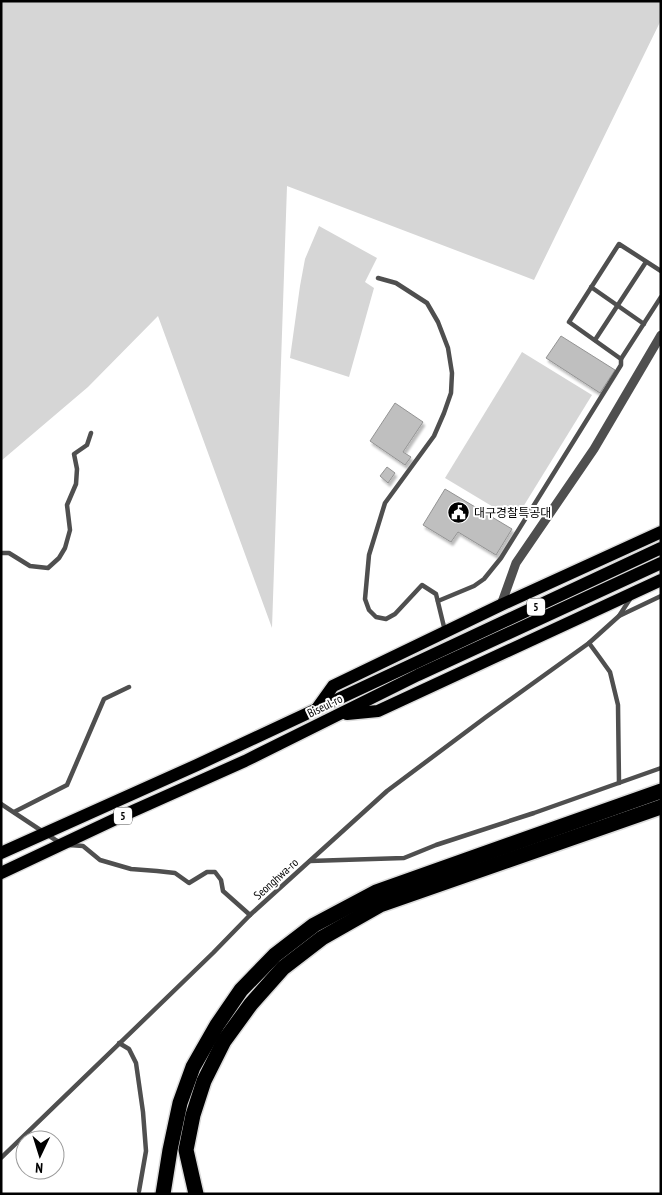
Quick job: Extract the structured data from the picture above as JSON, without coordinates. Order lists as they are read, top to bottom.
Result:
{
  "streets": {
    "main road": ["5", "Biseul-ro"],
    "lane": ["Seonghwa-ro"]
  },
  "places": {
    "public building": ["대구경찰특공대"]
  },
  "north": "bottom"
}
